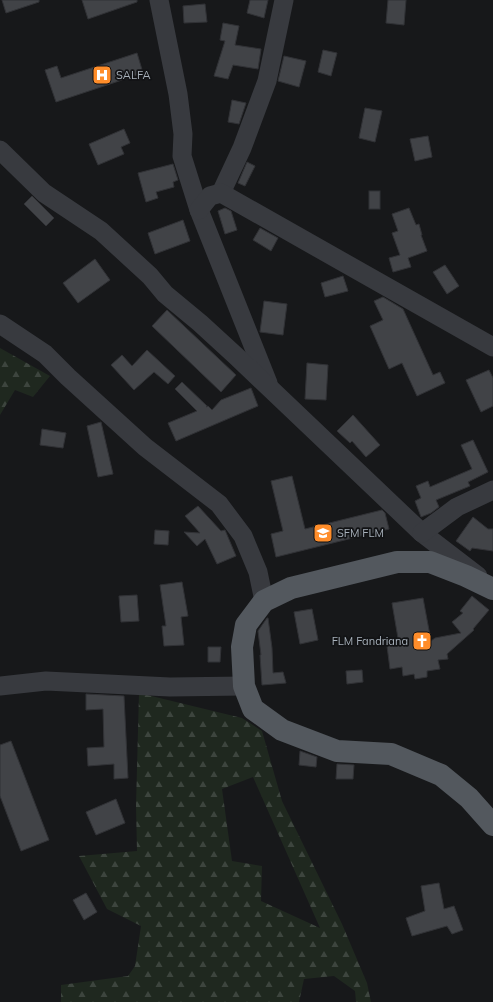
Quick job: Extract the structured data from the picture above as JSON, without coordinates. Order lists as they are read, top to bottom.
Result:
{
  "places": {
    "hospital": ["SALFA"],
    "school or university": ["SFM FLM"],
    "church": ["FLM Fandriana"]
  }
}
